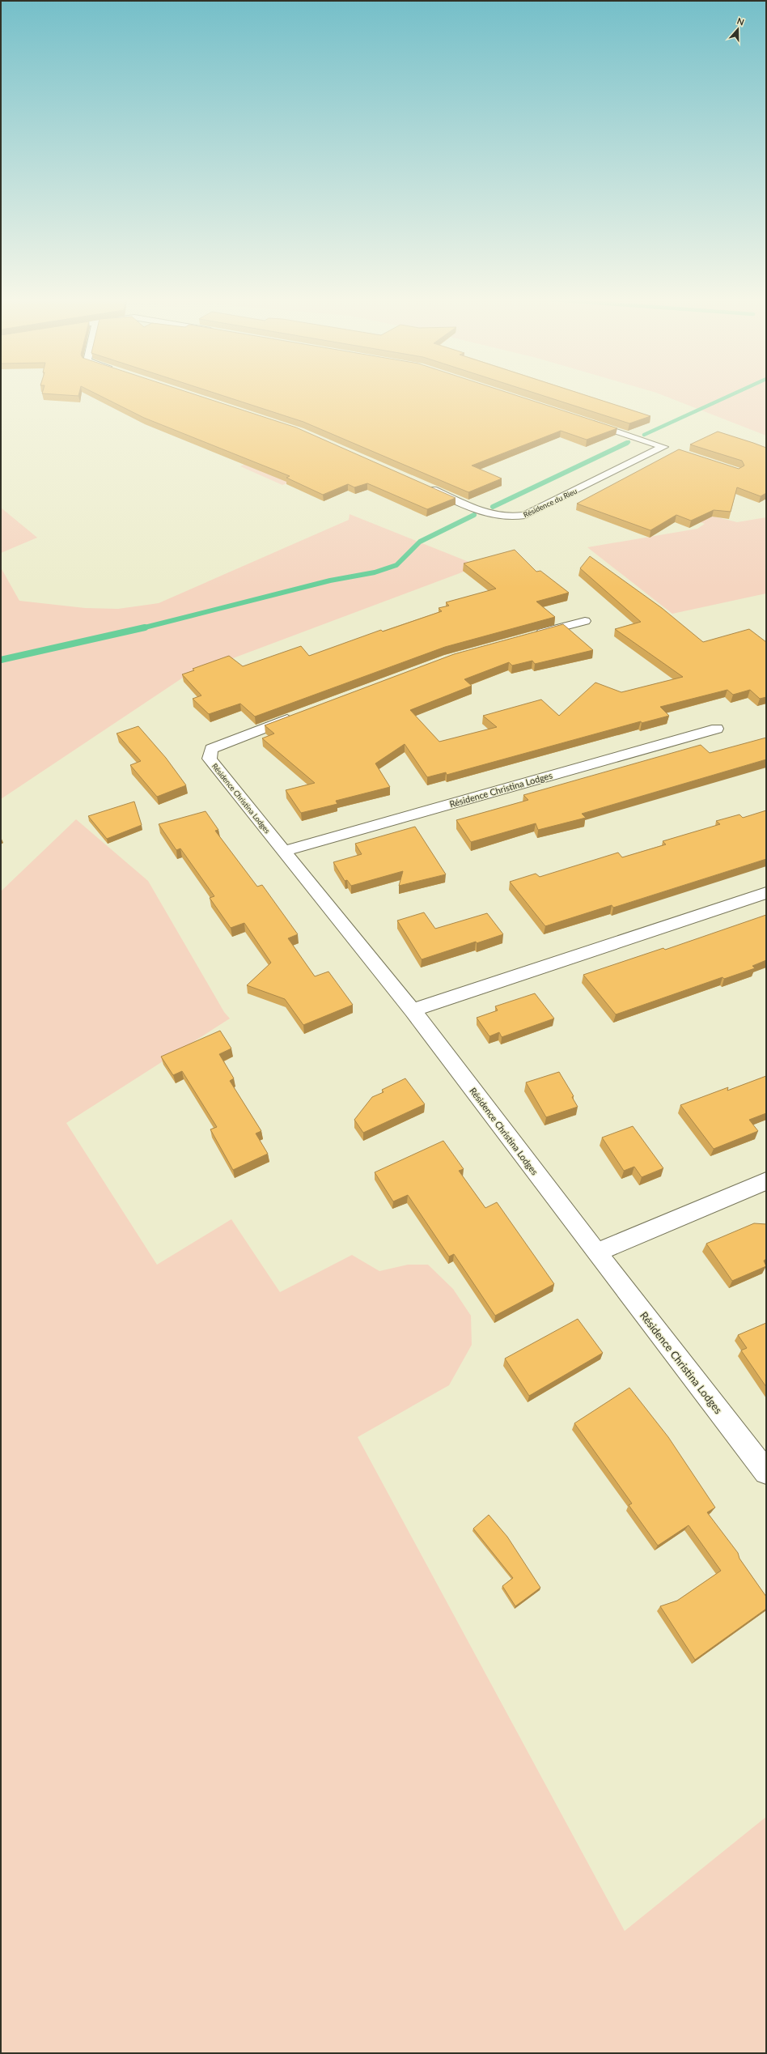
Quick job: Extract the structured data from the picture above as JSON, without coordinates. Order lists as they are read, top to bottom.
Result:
{
  "streets": {
    "street": ["Résidence du Rieu", "Résidence Christina Lodges"]
  },
  "north": "top"
}
